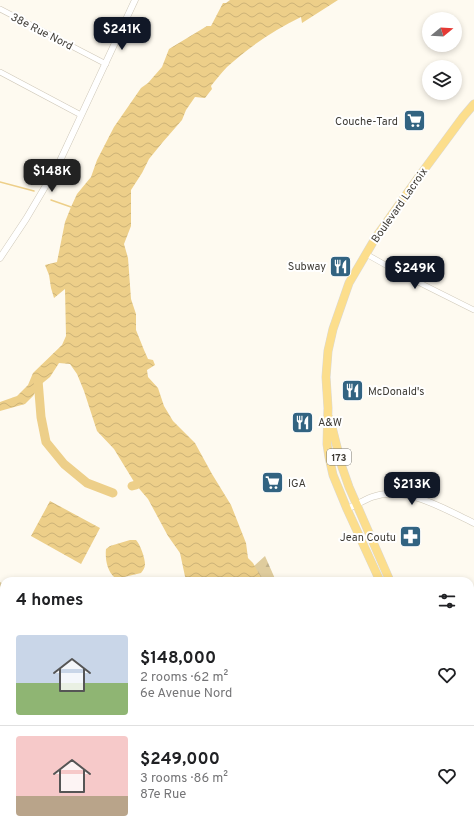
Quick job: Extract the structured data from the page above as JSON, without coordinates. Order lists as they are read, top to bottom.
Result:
{
  "streets": {
    "main road": ["Boulevard Lacroix", "173"],
    "street": ["38e Rue Nord"]
  },
  "places": {
    "supermarket": ["Couche-Tard", "IGA"],
    "restaurant": ["Subway", "McDonald's", "A&W"],
    "pharmacy": ["Jean Coutu"]
  },
  "north": "right",
  "page": {
    "price": [
      "$241K",
      "$148K",
      "$249K",
      "$213K"
    ],
    "heading": "4 homes",
    "list": [
      {
        "name": "$148,000",
        "note": "2 rooms · 62 m² · 6e Avenue Nord"
      },
      {
        "name": "$249,000",
        "note": "3 rooms · 86 m² · 87e Rue"
      }
    ]
  }
}
